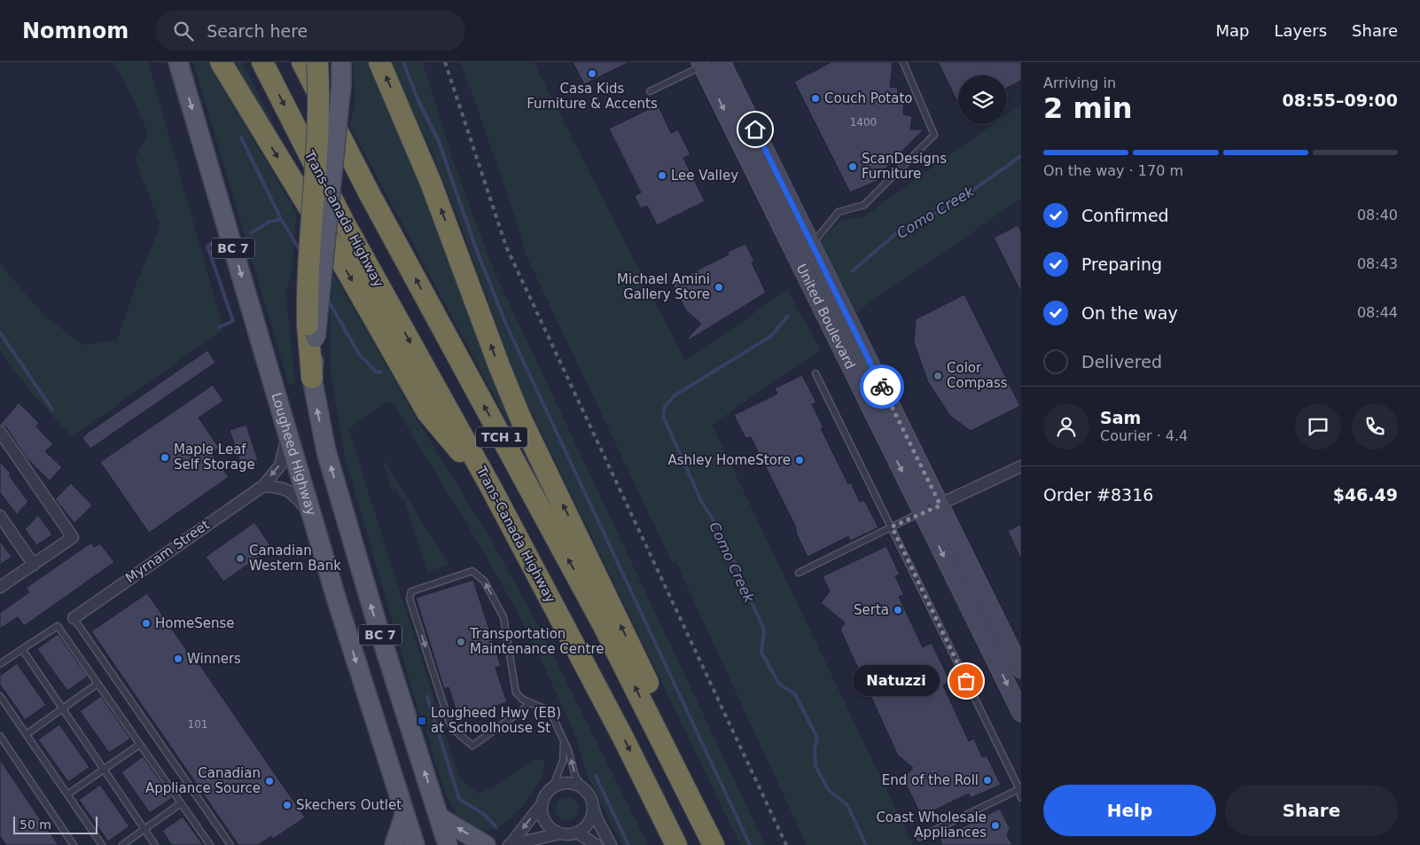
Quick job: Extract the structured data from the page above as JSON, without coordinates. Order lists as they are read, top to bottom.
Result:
{
  "streets": {
    "highway": ["Trans-Canada Highway", "TCH 1"],
    "main road": ["BC 7", "United Boulevard", "Lougheed Highway"],
    "street": ["Myrnam Street"]
  },
  "crossings": [
    ["Lougheed Highway", "Myrnam Street"]
  ],
  "water": ["Como Creek"],
  "places": {
    "other": [
      "Casa Kids Furniture & Accents",
      "Couch Potato",
      "ScanDesigns Furniture",
      "Lee Valley",
      "Michael Amini Gallery Store",
      "Color Compass",
      "Maple Leaf Self Storage",
      "Ashley HomeStore",
      "Canadian Western Bank",
      "Serta",
      "HomeSense",
      "Transportation Maintenance Centre",
      "Winners",
      "Natuzzi",
      "End of the Roll",
      "Canadian Appliance Source",
      "Skechers Outlet",
      "Coast Wholesale Appliances"
    ],
    "transit": ["Lougheed Hwy (EB) at Schoolhouse St"]
  },
  "house_numbers": ["1400", "101"],
  "scale_bar": "50 m",
  "page": {
    "header": "Nomnom",
    "search": "Search here",
    "nav": ["Map", "Layers", "Share"],
    "heading": ["2 min", "Arriving in", "08:55–09:00"],
    "panel": [
      "Sam",
      "Courier · 4.4",
      "Order #8316",
      "$46.49"
    ],
    "bar": "On the way · 170 m",
    "list": [
      ["Confirmed", "08:40"],
      ["Preparing", "08:43"],
      ["On the way", "08:44"],
      "Delivered"
    ],
    "bubble": "Natuzzi",
    "buttons": ["Help", "Share"],
    "scale": "50 m"
  }
}
